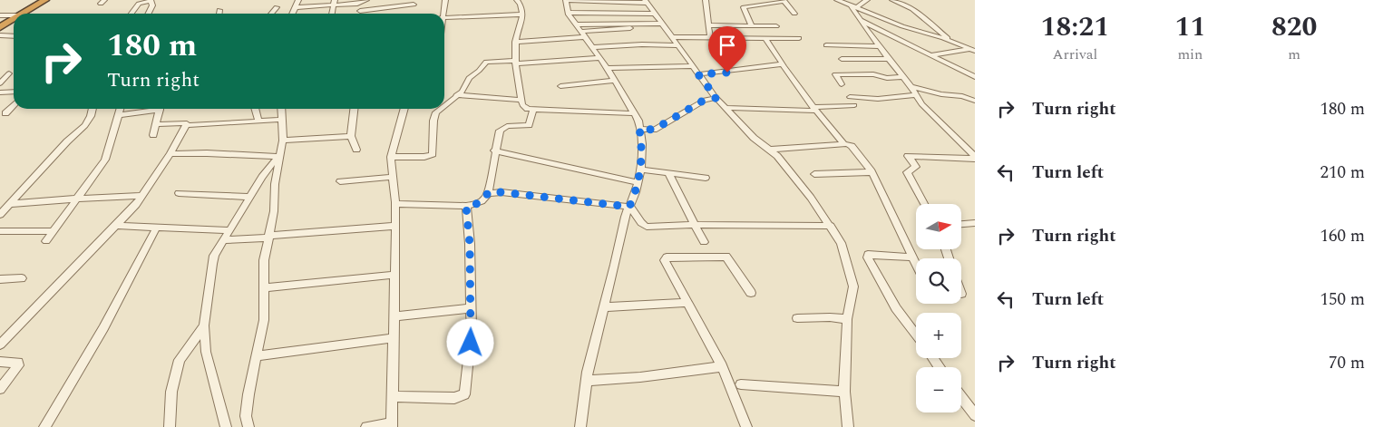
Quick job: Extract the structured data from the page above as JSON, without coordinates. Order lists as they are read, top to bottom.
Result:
{
  "north": "right",
  "page": {
    "eta": [
      "18:21",
      "Arrival",
      "11",
      "min",
      "820",
      "m"
    ],
    "turn": ["180 m", "Turn right"],
    "list": [
      {
        "name": "Turn right",
        "value": "180 m"
      },
      {
        "name": "Turn left",
        "value": "210 m"
      },
      {
        "name": "Turn right",
        "value": "160 m"
      },
      {
        "name": "Turn left",
        "value": "150 m"
      },
      {
        "name": "Turn right",
        "value": "70 m"
      }
    ],
    "map_buttons": ["+", "−"]
  }
}
